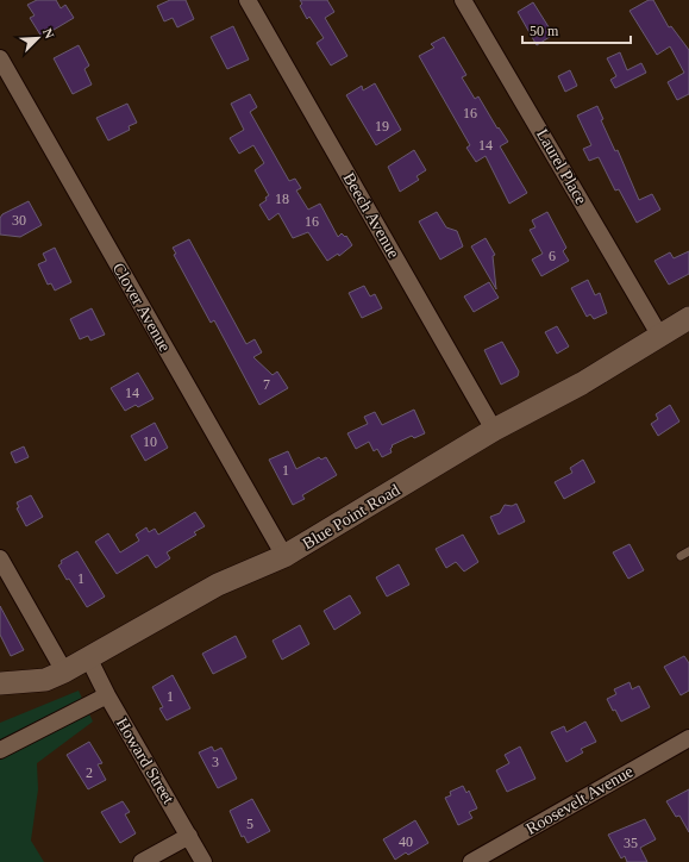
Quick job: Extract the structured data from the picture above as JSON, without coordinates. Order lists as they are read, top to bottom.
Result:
{
  "streets": {
    "street": [
      "Laurel Place",
      "Beech Avenue",
      "Clover Avenue",
      "Blue Point Road",
      "Howard Street",
      "Roosevelt Avenue"
    ]
  },
  "crossings": [
    ["Laurel Place", "Blue Point Road"],
    ["Beech Avenue", "Blue Point Road"],
    ["Clover Avenue", "Blue Point Road"],
    ["Blue Point Road", "Howard Street"]
  ],
  "house_numbers": [
    "16",
    "19",
    "14",
    "18",
    "30",
    "16",
    "6",
    "7",
    "14",
    "10",
    "1",
    "1",
    "1",
    "3",
    "2",
    "5",
    "40",
    "35"
  ],
  "scale_bar": "50 m",
  "north": "top right"
}
